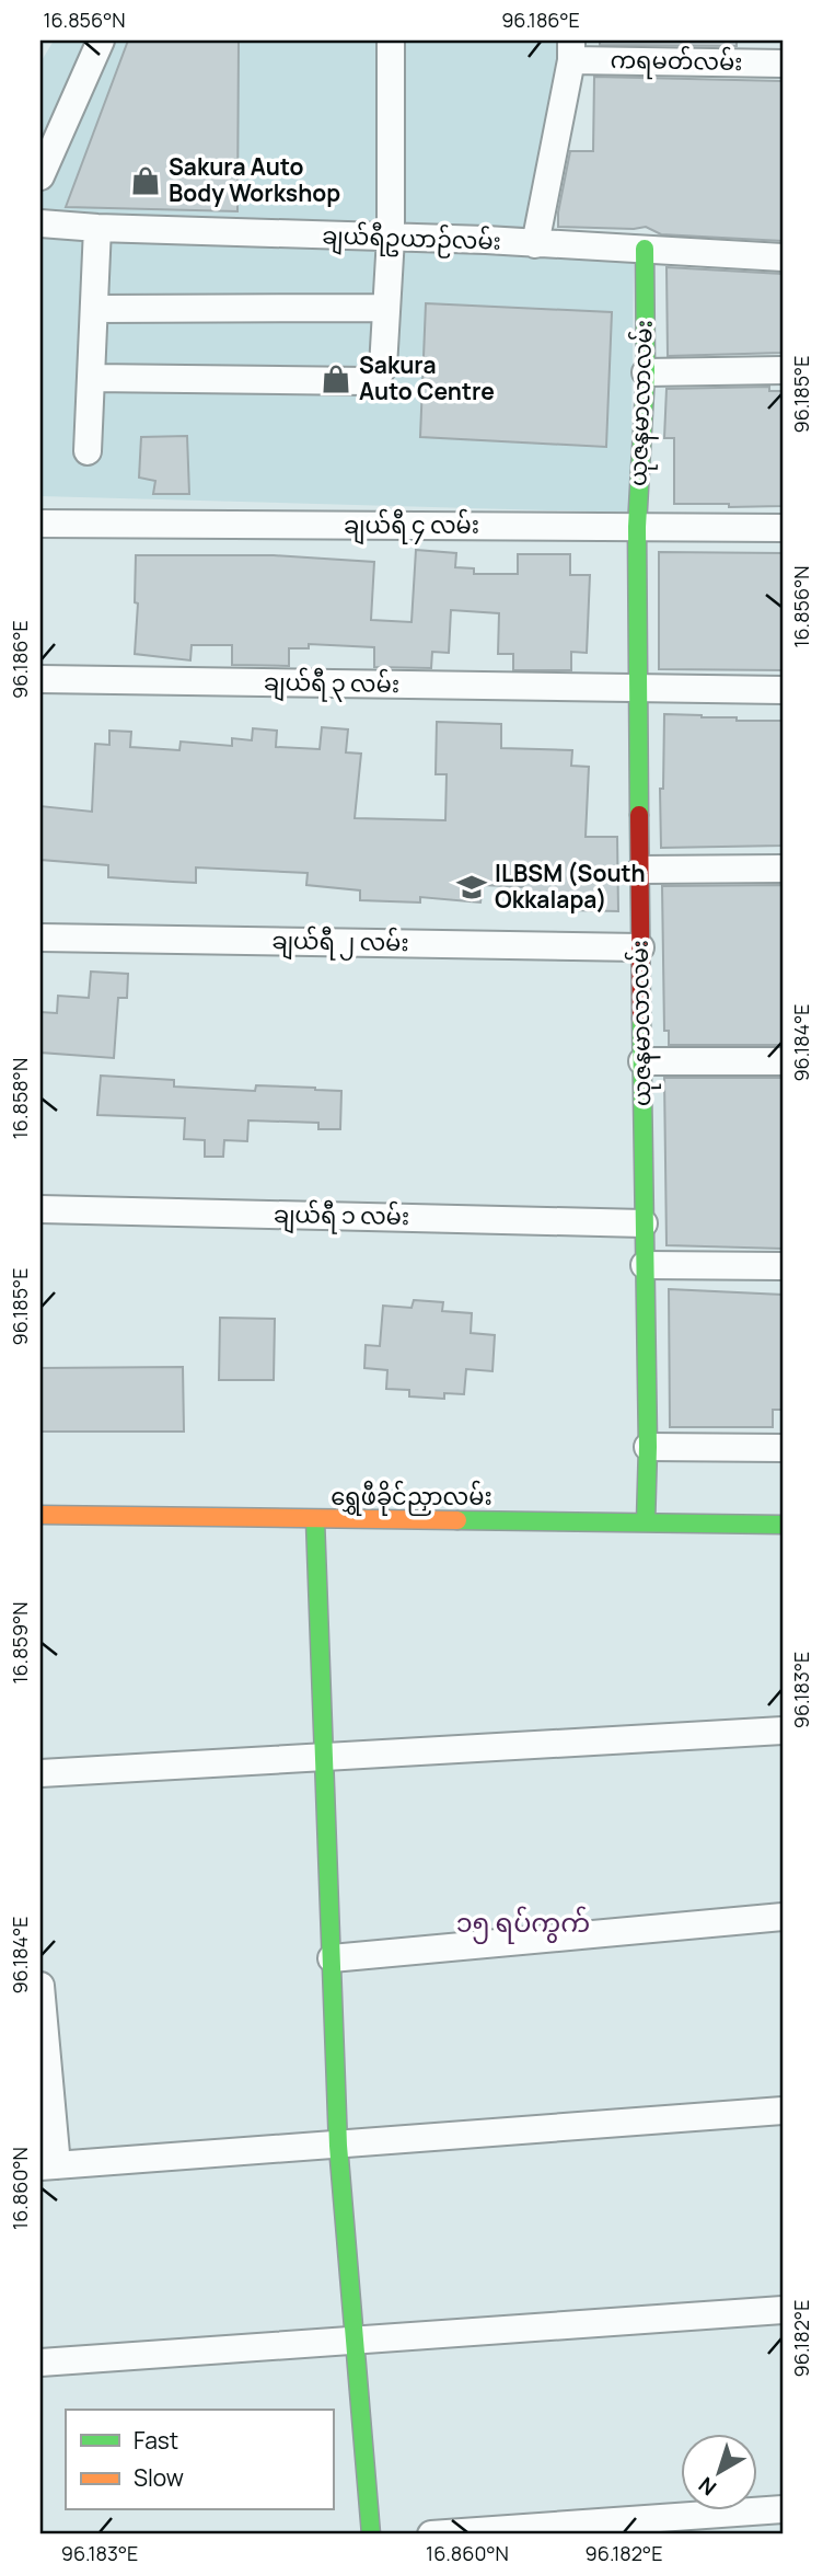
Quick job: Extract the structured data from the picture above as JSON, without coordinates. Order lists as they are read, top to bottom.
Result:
{
  "streets": {
    "street": [
      "ကရမတ်လမ်း",
      "ချယ်ရီဥယာဉ်လမ်း",
      "ယုဇနမာလာလမ်း",
      "ချယ်ရီ ၄ လမ်း",
      "ချယ်ရီ ၃ လမ်း",
      "ချယ်ရီ ၂ လမ်း",
      "ချယ်ရီ ၁ လမ်း",
      "ရွှေဖီခိုင်ညှာလမ်း"
    ]
  },
  "crossings": [
    ["ချယ်ရီဥယာဉ်လမ်း", "ယုဇနမာလာလမ်း"],
    ["ယုဇနမာလာလမ်း", "ချယ်ရီ ၄ လမ်း"],
    ["ယုဇနမာလာလမ်း", "ချယ်ရီ ၃ လမ်း"],
    ["ယုဇနမာလာလမ်း", "ချယ်ရီ ၂ လမ်း"],
    ["ယုဇနမာလာလမ်း", "ချယ်ရီ ၁ လမ်း"],
    ["ယုဇနမာလာလမ်း", "ရွှေဖီခိုင်ညှာလမ်း"]
  ],
  "districts": ["၁၅ ရပ်ကွက်"],
  "places": {
    "shop": ["Sakura Auto Body Workshop", "Sakura Auto Centre"],
    "school or university": ["ILBSM (South Okkalapa)"]
  },
  "legend": ["Fast", "Slow"],
  "north": "bottom left",
  "coordinates": [
    "16.856°N",
    "96.186°E",
    "96.185°E",
    "96.184°E",
    "16.858°N",
    "16.859°N",
    "96.183°E",
    "16.860°N",
    "96.182°E"
  ]
}
